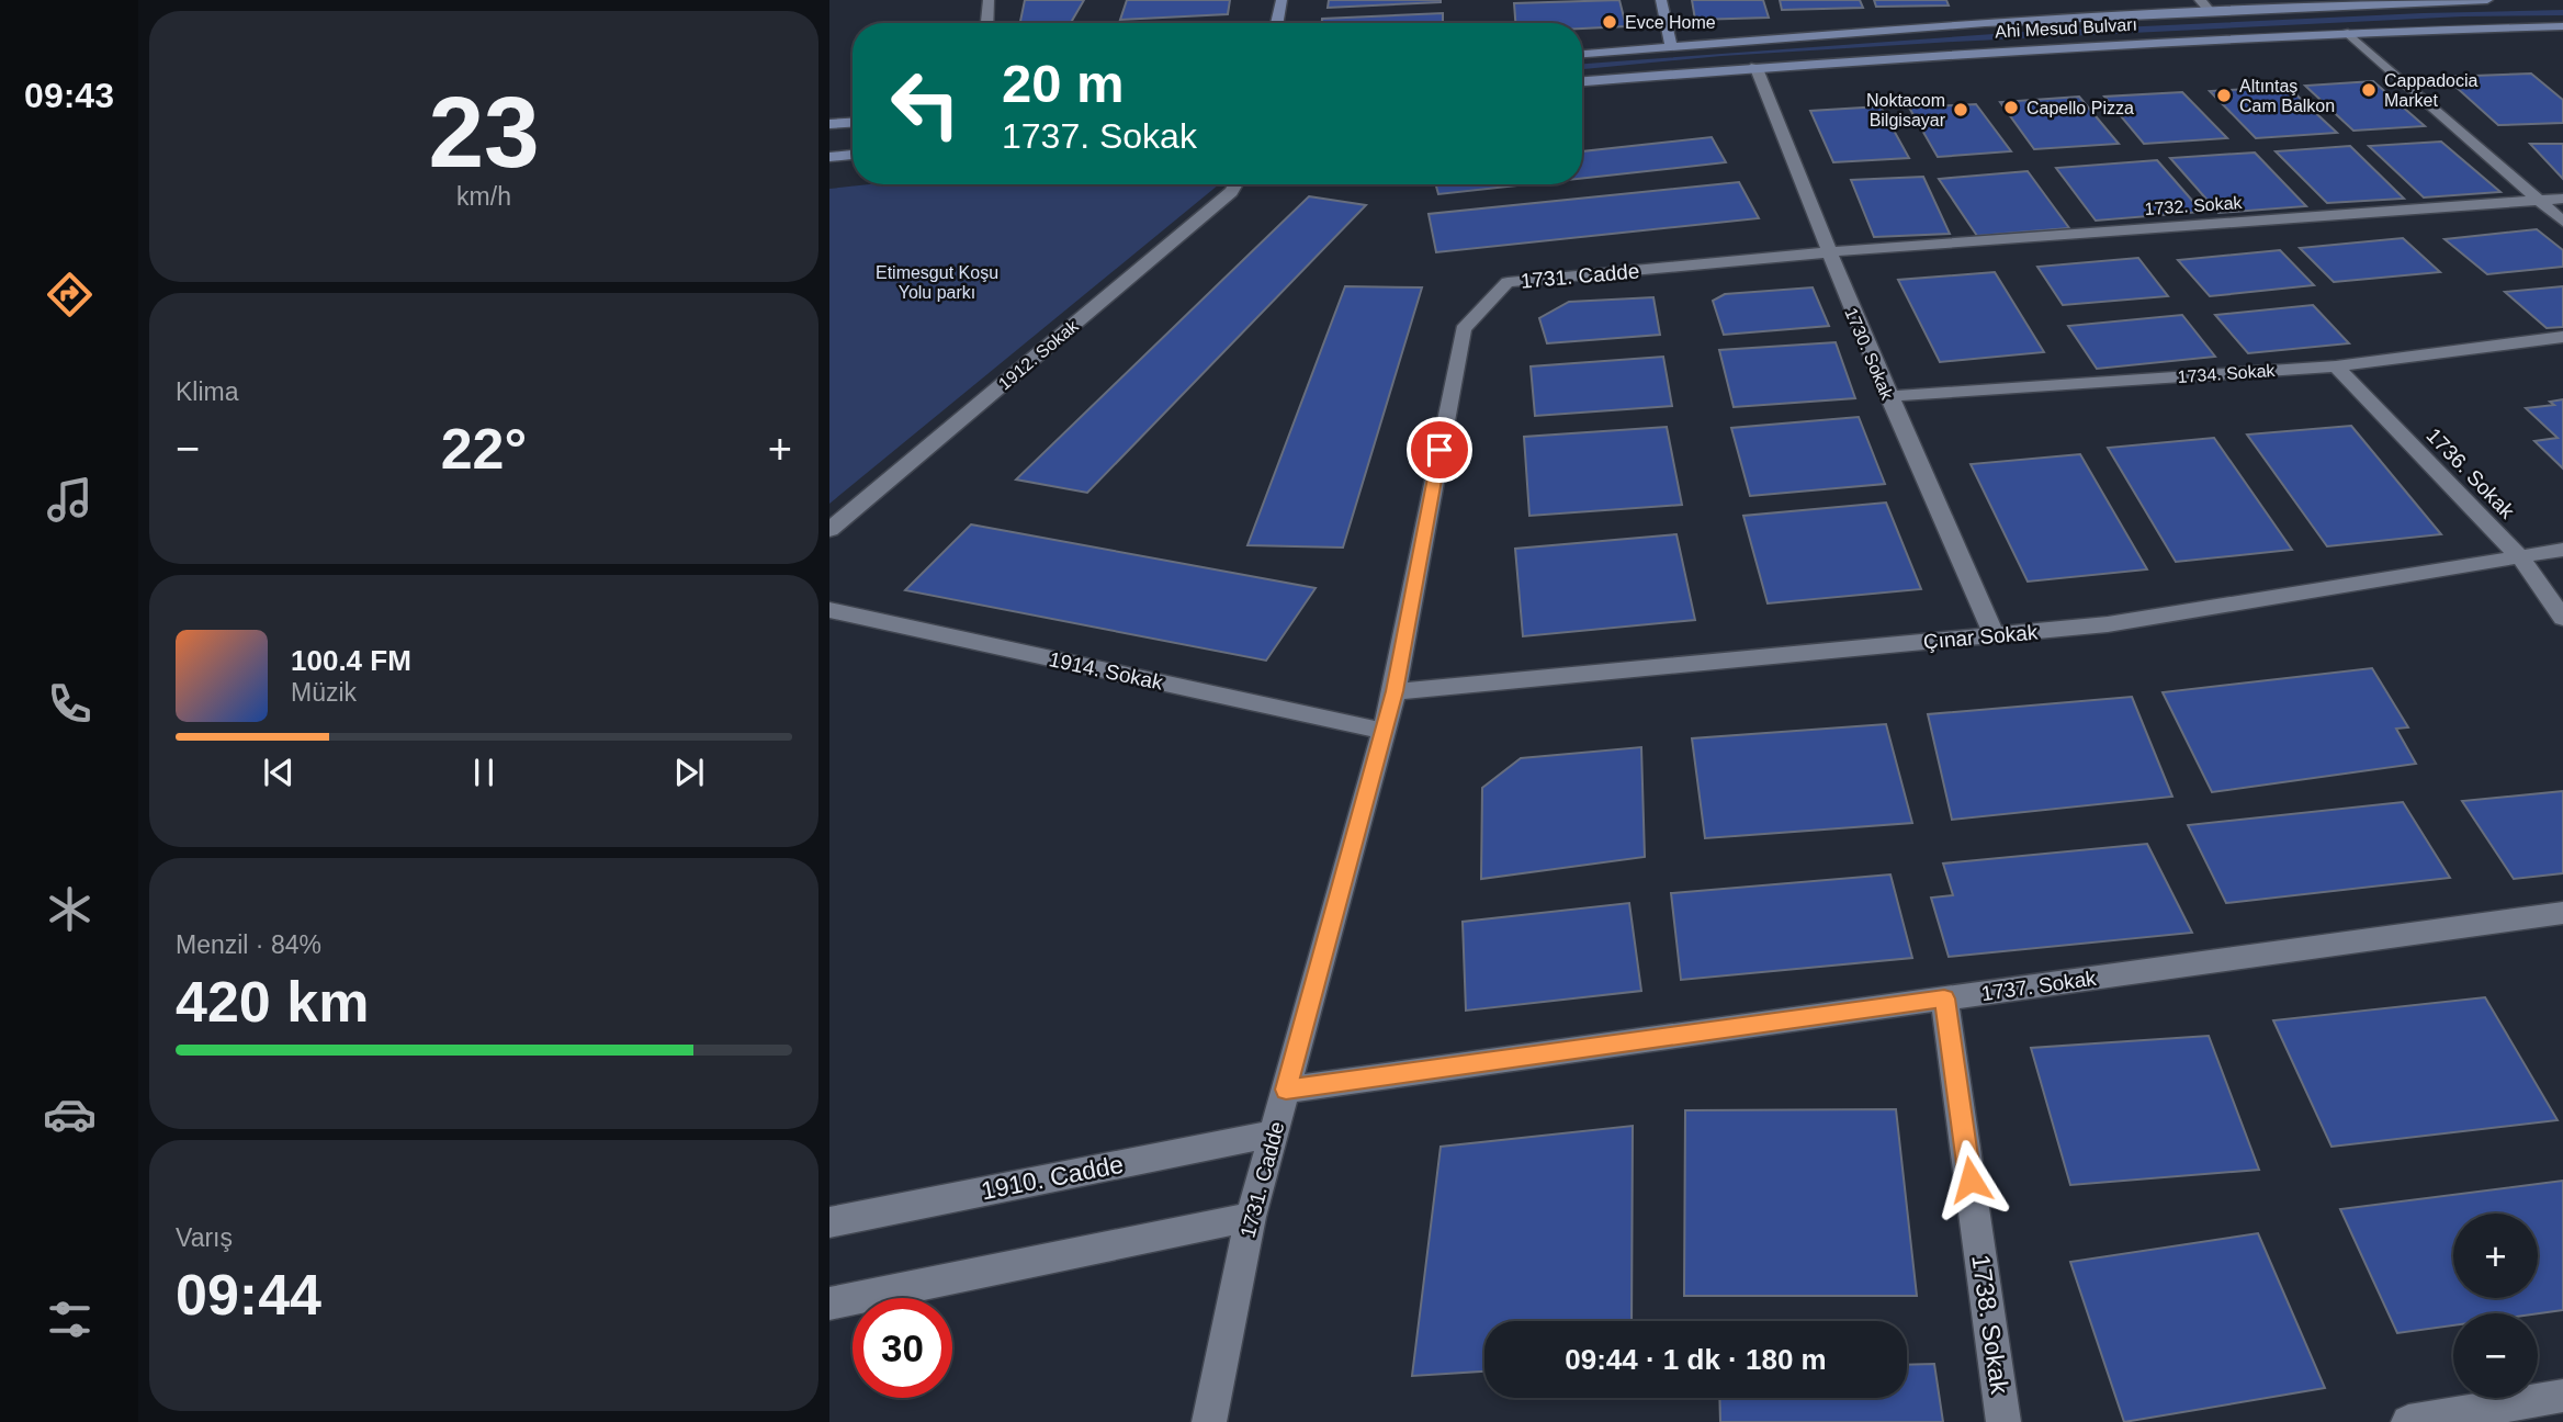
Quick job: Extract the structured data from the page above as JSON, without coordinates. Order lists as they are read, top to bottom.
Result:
{
  "streets": {
    "main road": ["Ahi Mesud Bulvarı"],
    "street": [
      "1732. Sokak",
      "1731. Cadde",
      "1730. Sokak",
      "1912. Sokak",
      "1734. Sokak",
      "1736. Sokak",
      "Çınar Sokak",
      "1914. Sokak",
      "1737. Sokak",
      "1910. Cadde",
      "1738. Sokak"
    ]
  },
  "crossings": [
    ["Ahi Mesud Bulvarı", "1730. Sokak"],
    ["1732. Sokak", "1731. Cadde"],
    ["1732. Sokak", "1730. Sokak"],
    ["1731. Cadde", "1730. Sokak"],
    ["1731. Cadde", "Çınar Sokak"],
    ["1731. Cadde", "1914. Sokak"],
    ["1731. Cadde", "1737. Sokak"],
    ["1731. Cadde", "1910. Cadde"],
    ["1730. Sokak", "1734. Sokak"],
    ["1730. Sokak", "Çınar Sokak"],
    ["1734. Sokak", "1736. Sokak"],
    ["1736. Sokak", "Çınar Sokak"],
    ["1737. Sokak", "1738. Sokak"]
  ],
  "parks": ["Etimesgut Koşu Yolu parkı"],
  "places": [
    "Evce Home",
    "Cappadocia Market",
    "Altıntaş Cam Balkon",
    "Capello Pizza",
    "Noktacom Bilgisayar"
  ],
  "page": {
    "tabs": "09:43",
    "tile": [
      ["23", "km/h"],
      "Klima",
      ["Menzil · 84%", "420 km"],
      ["Varış", "09:44"]
    ],
    "turn": ["20 m", "1737. Sokak"],
    "heat": ["−", "22°", "+"],
    "song": ["100.4 FM", "Müzik"],
    "map_buttons": ["+", "−"],
    "limit": "30",
    "trip": "09:44 · 1 dk · 180 m"
  }
}
